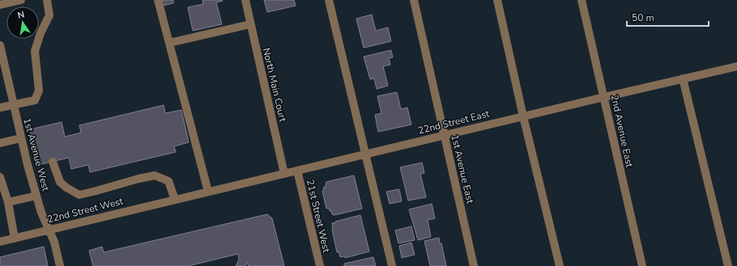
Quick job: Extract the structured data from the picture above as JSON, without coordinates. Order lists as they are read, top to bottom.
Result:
{
  "streets": {
    "street": [
      "North Main Court",
      "22nd Street East",
      "2nd Avenue East",
      "1st Avenue West",
      "1st Avenue East",
      "22nd Street West",
      "21st Street West"
    ]
  },
  "crossings": [
    ["North Main Court", "22nd Street East"],
    ["22nd Street East", "2nd Avenue East"],
    ["22nd Street East", "1st Avenue East"],
    ["22nd Street East", "22nd Street West"],
    ["22nd Street East", "21st Street West"],
    ["1st Avenue West", "22nd Street West"]
  ],
  "scale_bar": "50 m",
  "north": "top"
}
